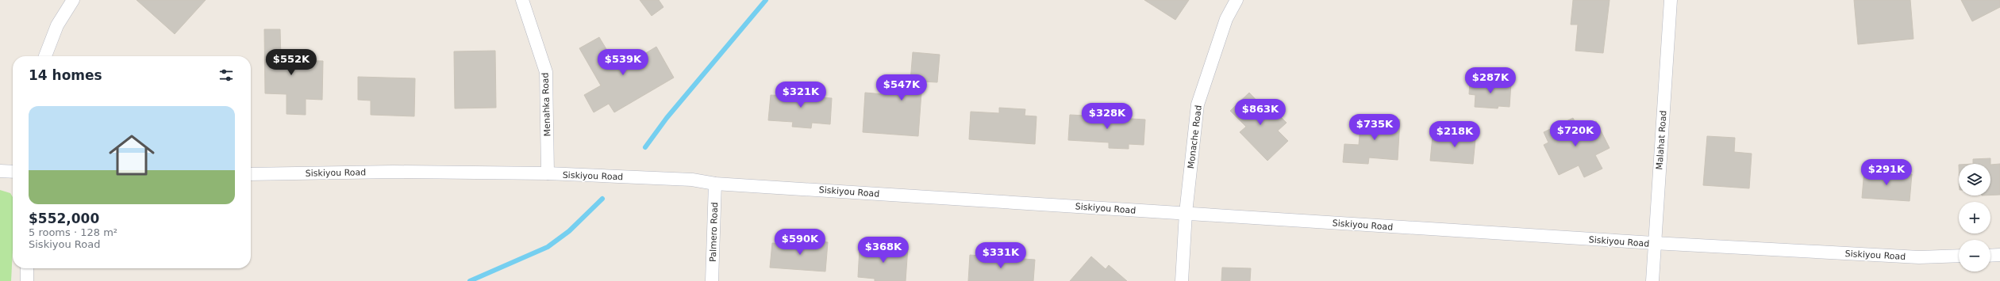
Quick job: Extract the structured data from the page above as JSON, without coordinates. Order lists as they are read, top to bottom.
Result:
{
  "streets": {
    "street": [
      "Menahka Road",
      "Monache Road",
      "Malahat Road",
      "Siskiyou Road",
      "Palmero Road"
    ]
  },
  "crossings": [
    ["Menahka Road", "Siskiyou Road"],
    ["Monache Road", "Siskiyou Road"],
    ["Malahat Road", "Siskiyou Road"],
    ["Siskiyou Road", "Palmero Road"]
  ],
  "page": {
    "price": [
      "$552K",
      "$539K",
      "$287K",
      "$547K",
      "$321K",
      "$863K",
      "$328K",
      "$735K",
      "$720K",
      "$218K",
      "$291K",
      "$590K",
      "$368K",
      "$331K"
    ],
    "heading": "14 homes",
    "list": [
      {
        "name": "$552,000",
        "note": "5 rooms · 128 m² · Siskiyou Road"
      }
    ],
    "map_buttons": ["+", "−"]
  }
}
